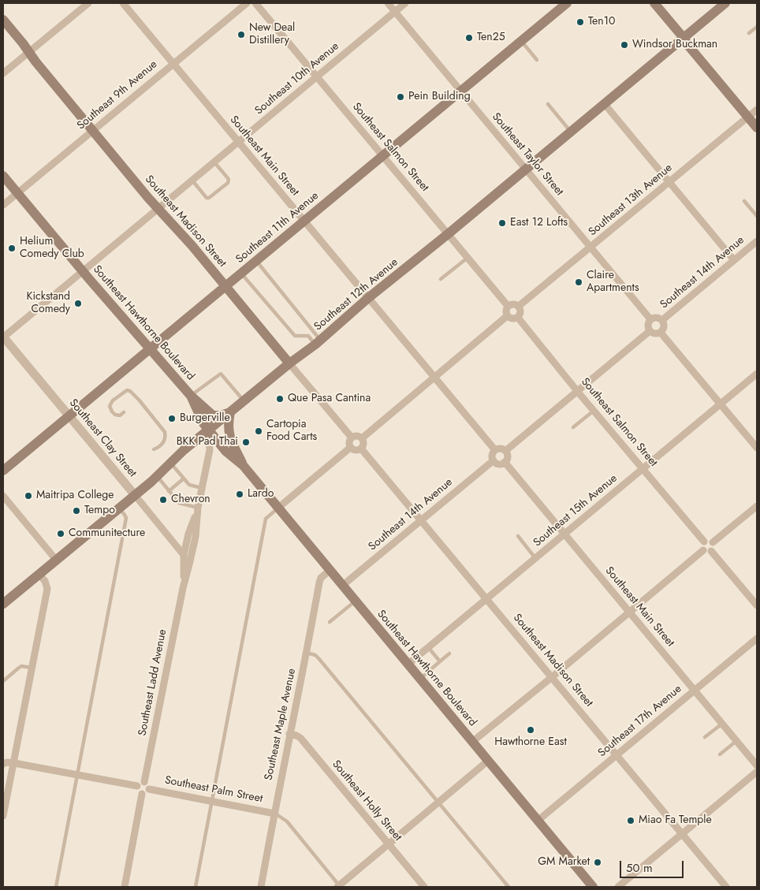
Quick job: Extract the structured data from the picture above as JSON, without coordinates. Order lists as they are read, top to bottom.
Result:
{
  "streets": {
    "main road": [
      "Southeast Madison Street",
      "Southeast 11th Avenue",
      "Southeast 12th Avenue",
      "Southeast Hawthorne Boulevard"
    ],
    "street": [
      "Southeast 10th Avenue",
      "Southeast 9th Avenue",
      "Southeast Salmon Street",
      "Southeast Taylor Street",
      "Southeast Main Street",
      "Southeast 13th Avenue",
      "Southeast 14th Avenue",
      "Southeast Clay Street",
      "Southeast 15th Avenue",
      "Southeast Ladd Avenue",
      "Southeast 17th Avenue",
      "Southeast Maple Avenue",
      "Southeast Palm Street",
      "Southeast Holly Street"
    ]
  },
  "crossings": [
    ["Southeast 10th Avenue", "Southeast Salmon Street"],
    ["Southeast 10th Avenue", "Southeast Taylor Street"],
    ["Southeast 10th Avenue", "Southeast Main Street"],
    ["Southeast 10th Avenue", "Southeast Madison Street"],
    ["Southeast 10th Avenue", "Southeast Hawthorne Boulevard"],
    ["Southeast 10th Avenue", "Southeast Clay Street"],
    ["Southeast 9th Avenue", "Southeast Main Street"],
    ["Southeast 9th Avenue", "Southeast Madison Street"],
    ["Southeast 9th Avenue", "Southeast Hawthorne Boulevard"],
    ["Southeast Salmon Street", "Southeast 13th Avenue"],
    ["Southeast Salmon Street", "Southeast 11th Avenue"],
    ["Southeast Salmon Street", "Southeast 12th Avenue"],
    ["Southeast Salmon Street", "Southeast 15th Avenue"],
    ["Southeast Taylor Street", "Southeast 13th Avenue"],
    ["Southeast Taylor Street", "Southeast 11th Avenue"],
    ["Southeast Taylor Street", "Southeast 14th Avenue"],
    ["Southeast Taylor Street", "Southeast 12th Avenue"],
    ["Southeast Main Street", "Southeast 11th Avenue"],
    ["Southeast Main Street", "Southeast 14th Avenue"],
    ["Southeast Main Street", "Southeast 12th Avenue"],
    ["Southeast Main Street", "Southeast 15th Avenue"],
    ["Southeast Main Street", "Southeast 17th Avenue"],
    ["Southeast Madison Street", "Southeast 11th Avenue"],
    ["Southeast Madison Street", "Southeast 14th Avenue"],
    ["Southeast Madison Street", "Southeast 12th Avenue"],
    ["Southeast Madison Street", "Southeast 15th Avenue"],
    ["Southeast Madison Street", "Southeast 17th Avenue"],
    ["Southeast 11th Avenue", "Southeast Hawthorne Boulevard"],
    ["Southeast 11th Avenue", "Southeast Clay Street"],
    ["Southeast 14th Avenue", "Southeast Hawthorne Boulevard"],
    ["Southeast 12th Avenue", "Southeast Hawthorne Boulevard"],
    ["Southeast 12th Avenue", "Southeast Clay Street"],
    ["Southeast 12th Avenue", "Southeast Ladd Avenue"],
    ["Southeast Hawthorne Boulevard", "Southeast 15th Avenue"],
    ["Southeast Hawthorne Boulevard", "Southeast Ladd Avenue"],
    ["Southeast Hawthorne Boulevard", "Southeast 17th Avenue"],
    ["Southeast Hawthorne Boulevard", "Southeast Maple Avenue"],
    ["Southeast Clay Street", "Southeast Ladd Avenue"],
    ["Southeast Ladd Avenue", "Southeast Palm Street"],
    ["Southeast Maple Avenue", "Southeast Palm Street"],
    ["Southeast Maple Avenue", "Southeast Holly Street"]
  ],
  "places": [
    "Ten10",
    "New Deal Distillery",
    "Ten25",
    "Windsor Buckman",
    "Pein Building",
    "East 12 Lofts",
    "Helium Comedy Club",
    "Claire Apartments",
    "Kickstand Comedy",
    "Que Pasa Cantina",
    "Burgerville",
    "Cartopia Food Carts",
    "BKK Pad Thai",
    "Lardo",
    "Maitripa College",
    "Chevron",
    "Tempo",
    "Communitecture",
    "Hawthorne East",
    "Miao Fa Temple",
    "GM Market"
  ],
  "scale_bar": "50 m"
}
